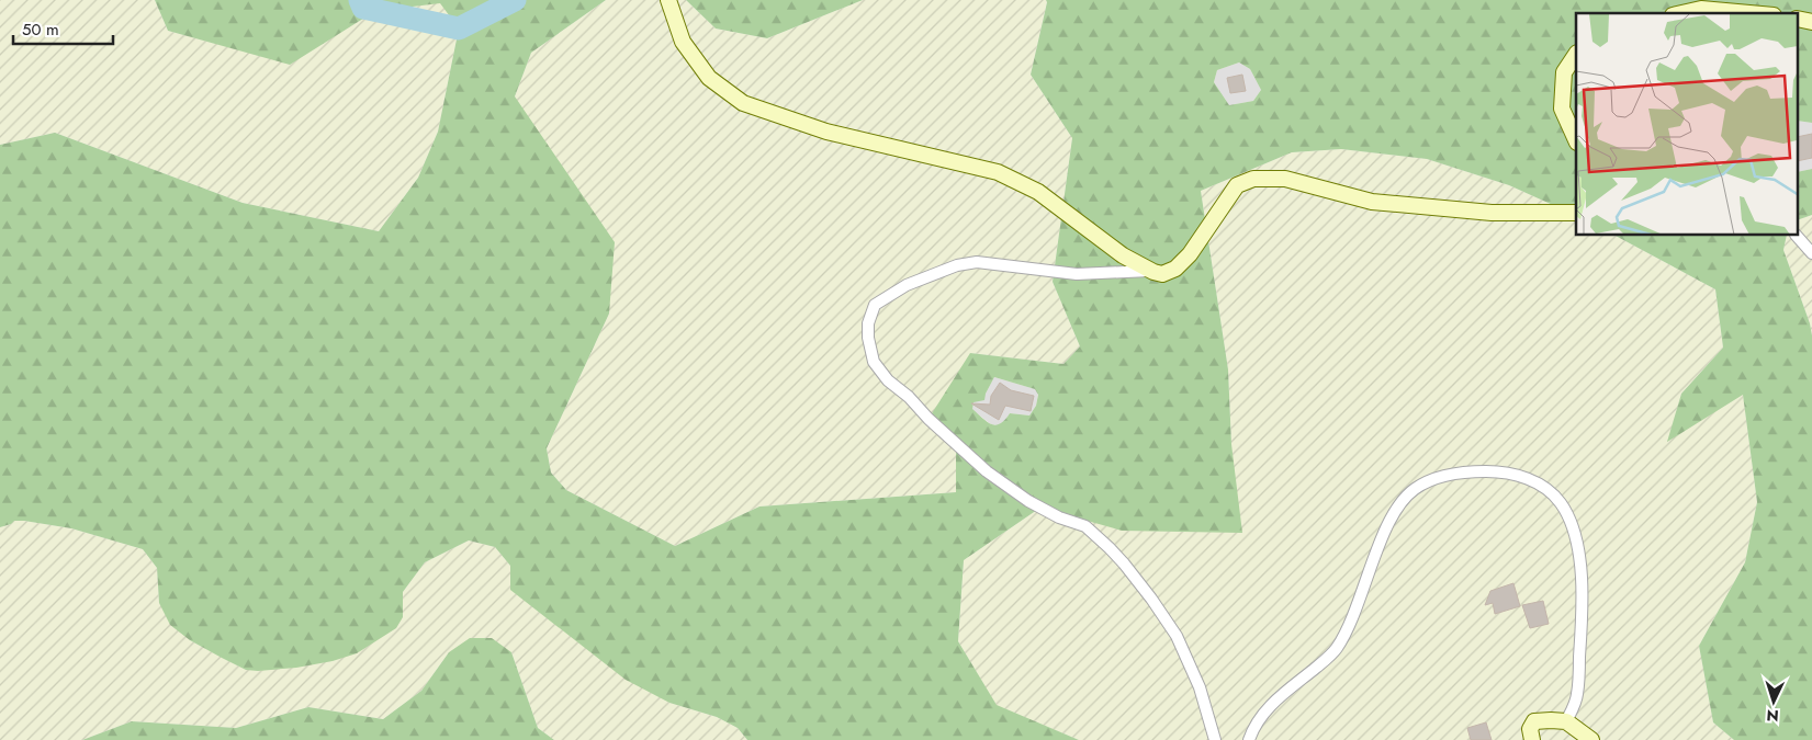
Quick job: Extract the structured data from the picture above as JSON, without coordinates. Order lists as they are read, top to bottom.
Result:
{
  "scale_bar": "50 m",
  "north": "bottom"
}
